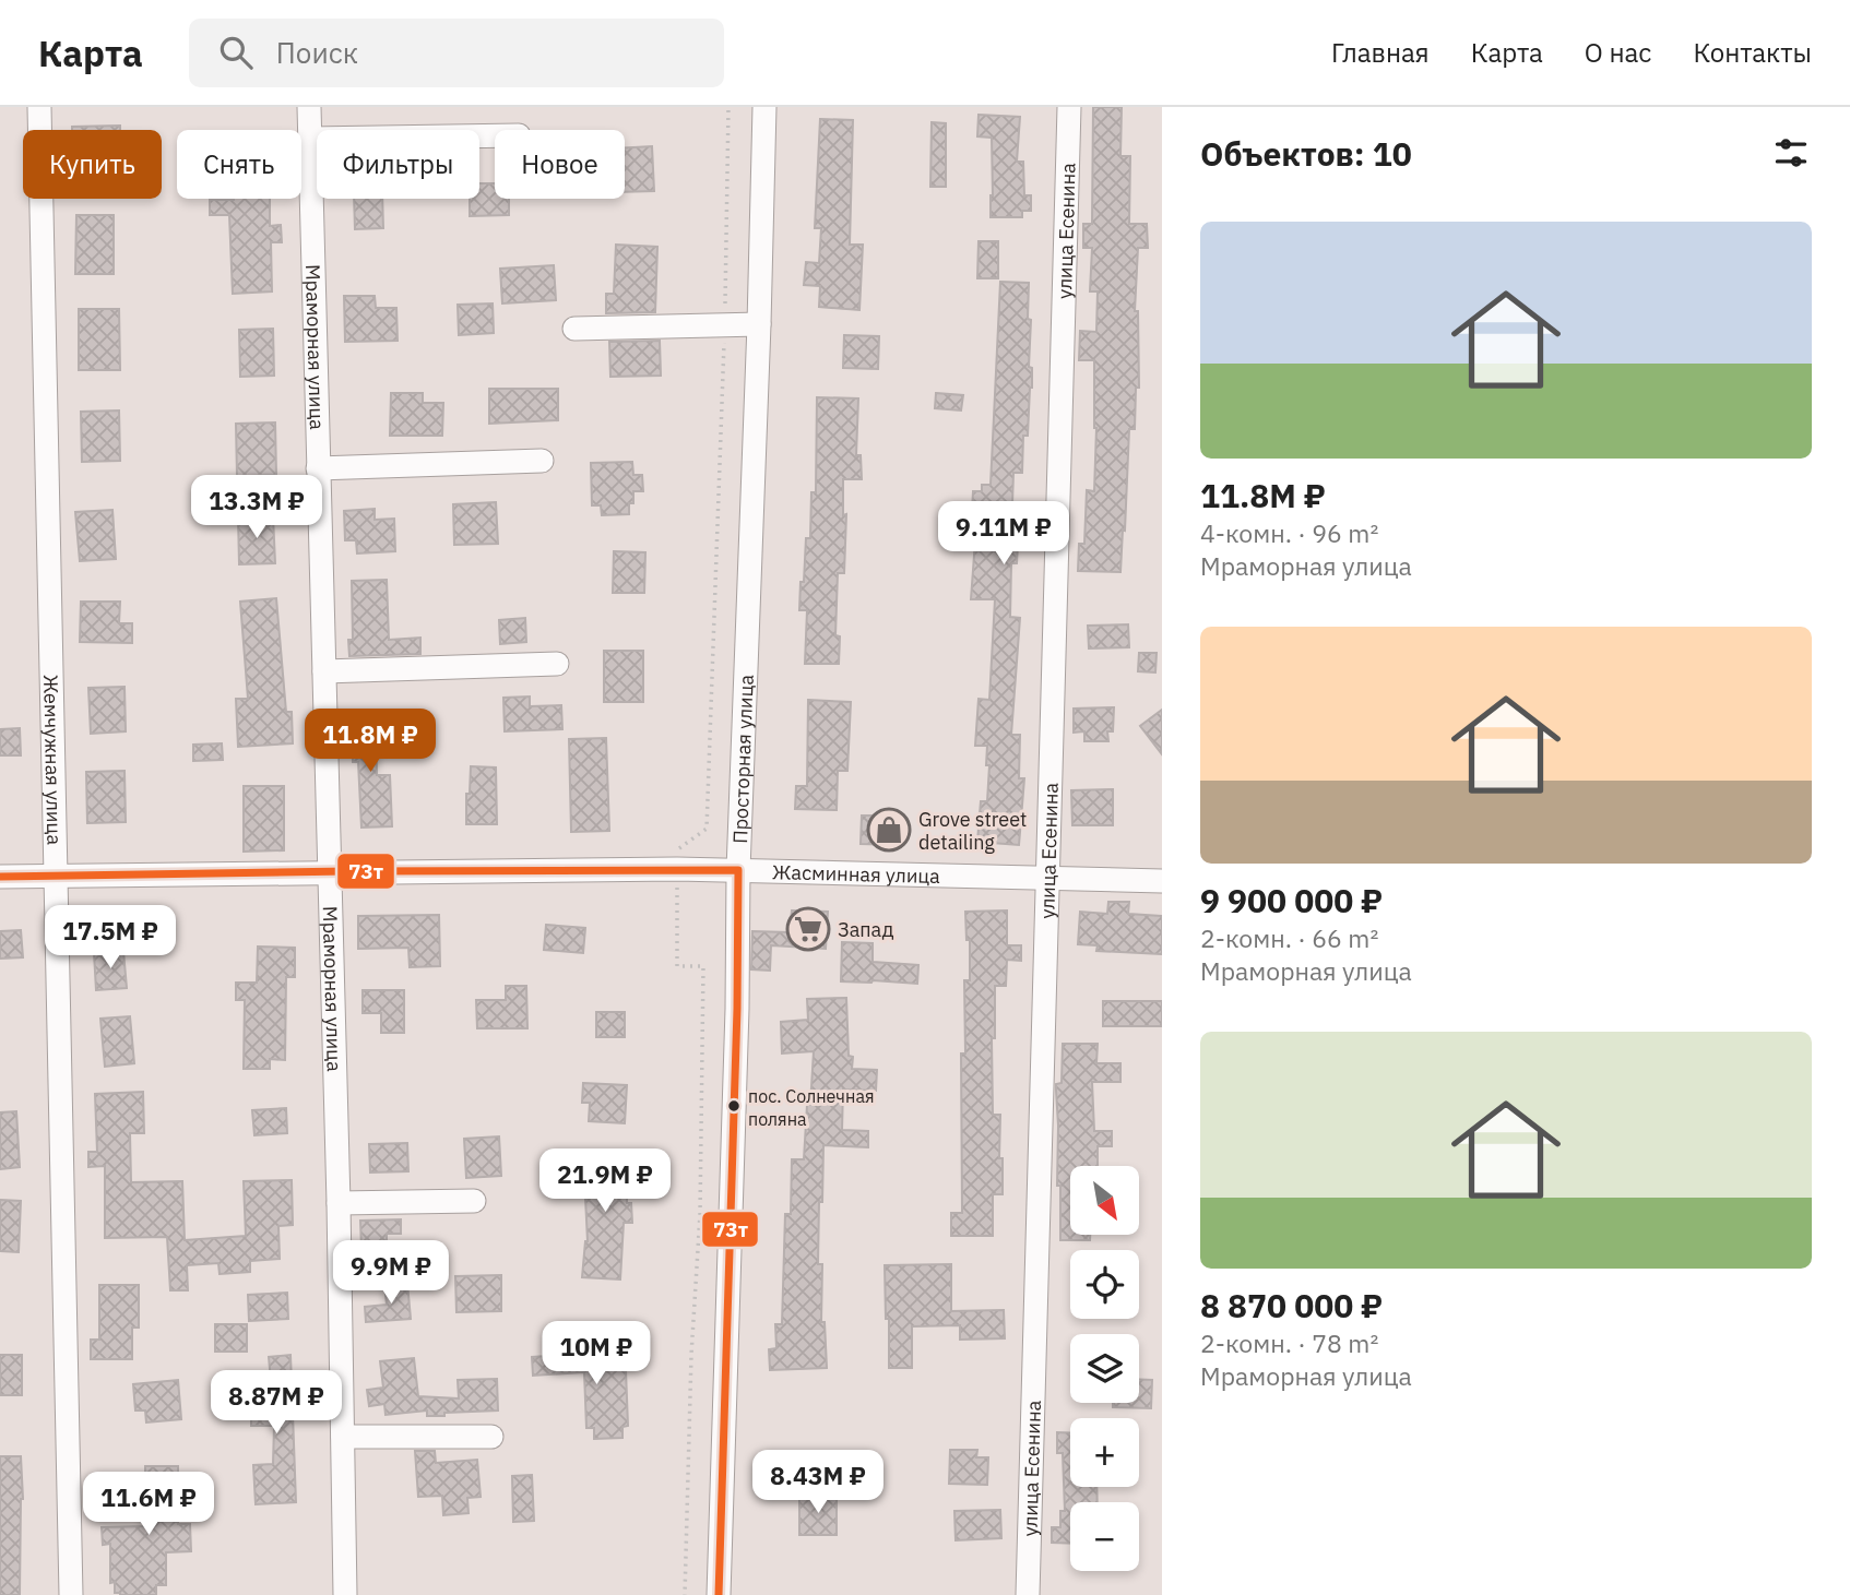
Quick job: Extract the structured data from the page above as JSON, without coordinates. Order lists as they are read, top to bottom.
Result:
{
  "streets": {
    "street": [
      "улица Есенина",
      "Мраморная улица",
      "Просторная улица",
      "Жемчужная улица",
      "Жасминная улица"
    ]
  },
  "crossings": [
    ["улица Есенина", "Жасминная улица"],
    ["Мраморная улица", "Жасминная улица"],
    ["Просторная улица", "Жасминная улица"],
    ["Жемчужная улица", "Жасминная улица"]
  ],
  "places": {
    "shop": ["Grove street detailing"],
    "supermarket": ["Запад"],
    "other": ["пос. Солнечная поляна"]
  },
  "lines": ["transit line 73т"],
  "north": "bottom right",
  "page": {
    "header": "Карта",
    "search": "Поиск",
    "nav": [
      "Главная",
      "Карта",
      "О нас",
      "Контакты"
    ],
    "heading": "Объектов: 10",
    "chip": [
      "Купить",
      "Снять",
      "Фильтры",
      "Новое"
    ],
    "list": [
      {
        "name": "11.8M ₽",
        "note": "4-комн. · 96 m² · Мраморная улица"
      },
      {
        "name": "9 900 000 ₽",
        "note": "2-комн. · 66 m² · Мраморная улица"
      },
      {
        "name": "8 870 000 ₽",
        "note": "2-комн. · 78 m² · Мраморная улица"
      }
    ],
    "price": [
      "13.3M ₽",
      "9.11M ₽",
      "11.8M ₽",
      "17.5M ₽",
      "21.9M ₽",
      "9.9M ₽",
      "10M ₽",
      "8.87M ₽",
      "8.43M ₽",
      "11.6M ₽"
    ],
    "map_buttons": ["+", "−"]
  }
}
